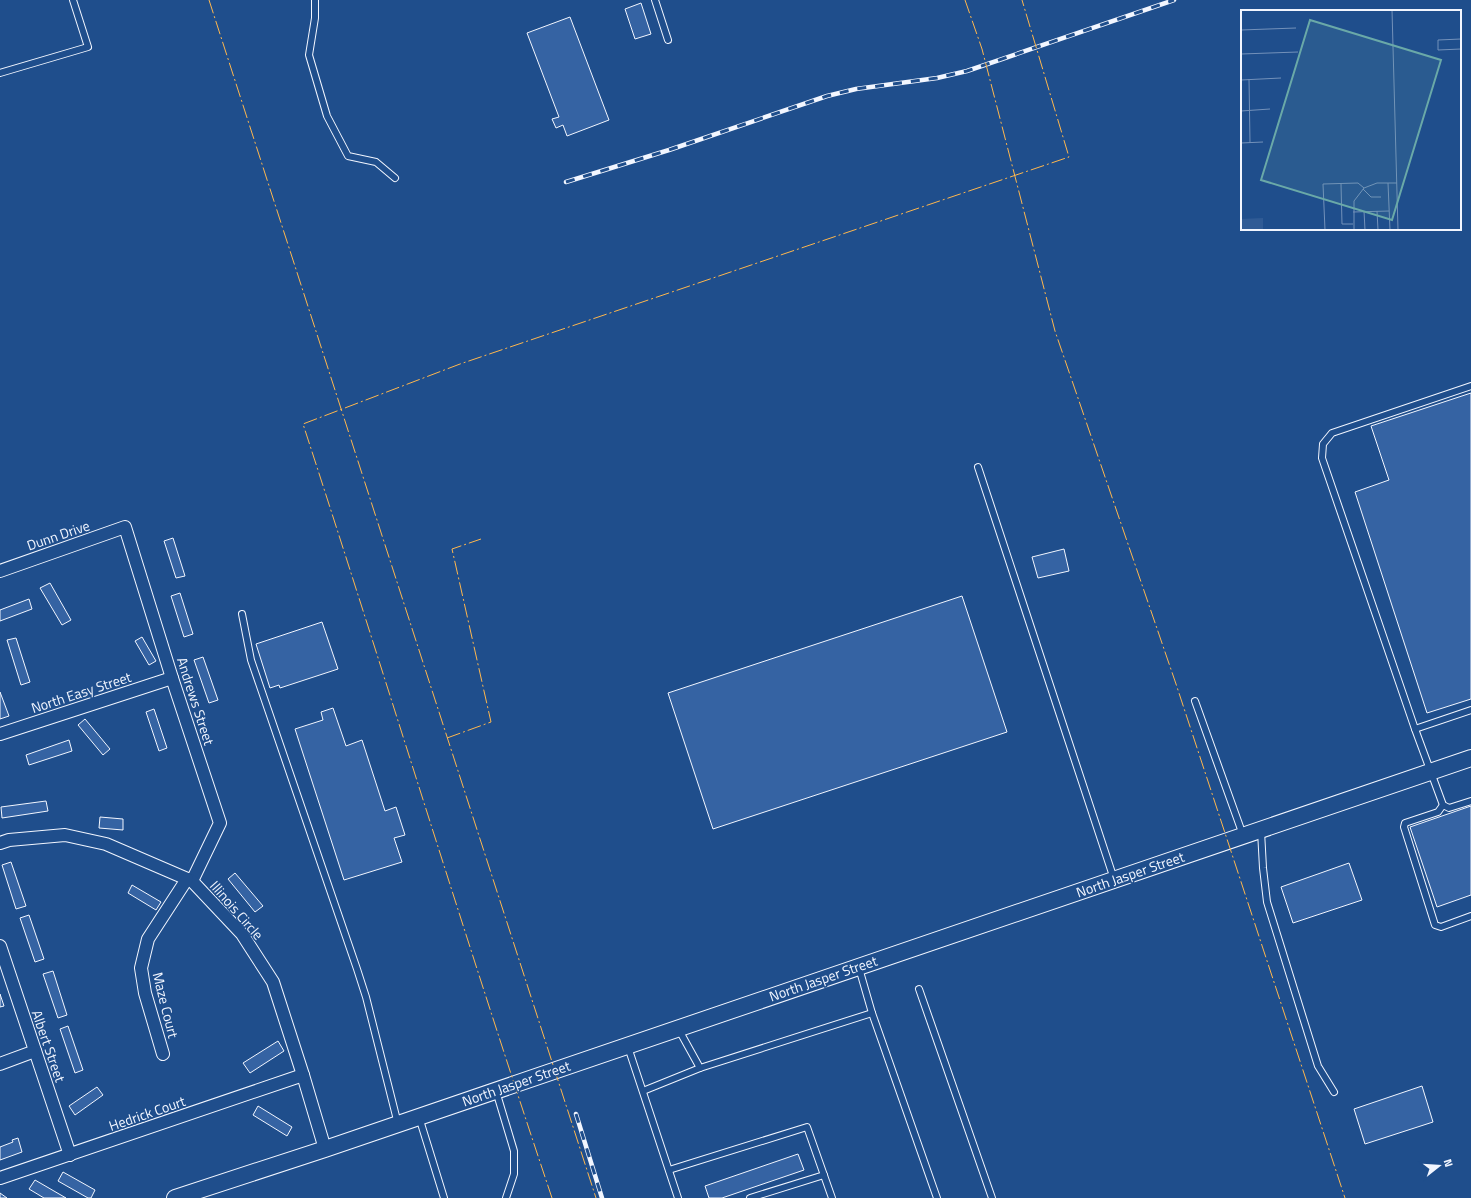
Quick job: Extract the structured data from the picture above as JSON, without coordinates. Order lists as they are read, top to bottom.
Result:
{
  "streets": {
    "street": [
      "Dunn Drive",
      "North Easy Street",
      "Andrews Street",
      "North Jasper Street",
      "Illinois Circle",
      "Maze Court",
      "Albert Street",
      "Hedrick Court"
    ]
  },
  "crossings": [
    ["Dunn Drive", "Andrews Street"],
    ["North Easy Street", "Andrews Street"],
    ["Andrews Street", "Illinois Circle"],
    ["Andrews Street", "Maze Court"],
    ["North Jasper Street", "Illinois Circle"],
    ["Illinois Circle", "Maze Court"],
    ["Illinois Circle", "Hedrick Court"],
    ["Albert Street", "Hedrick Court"]
  ],
  "north": "right"
}
